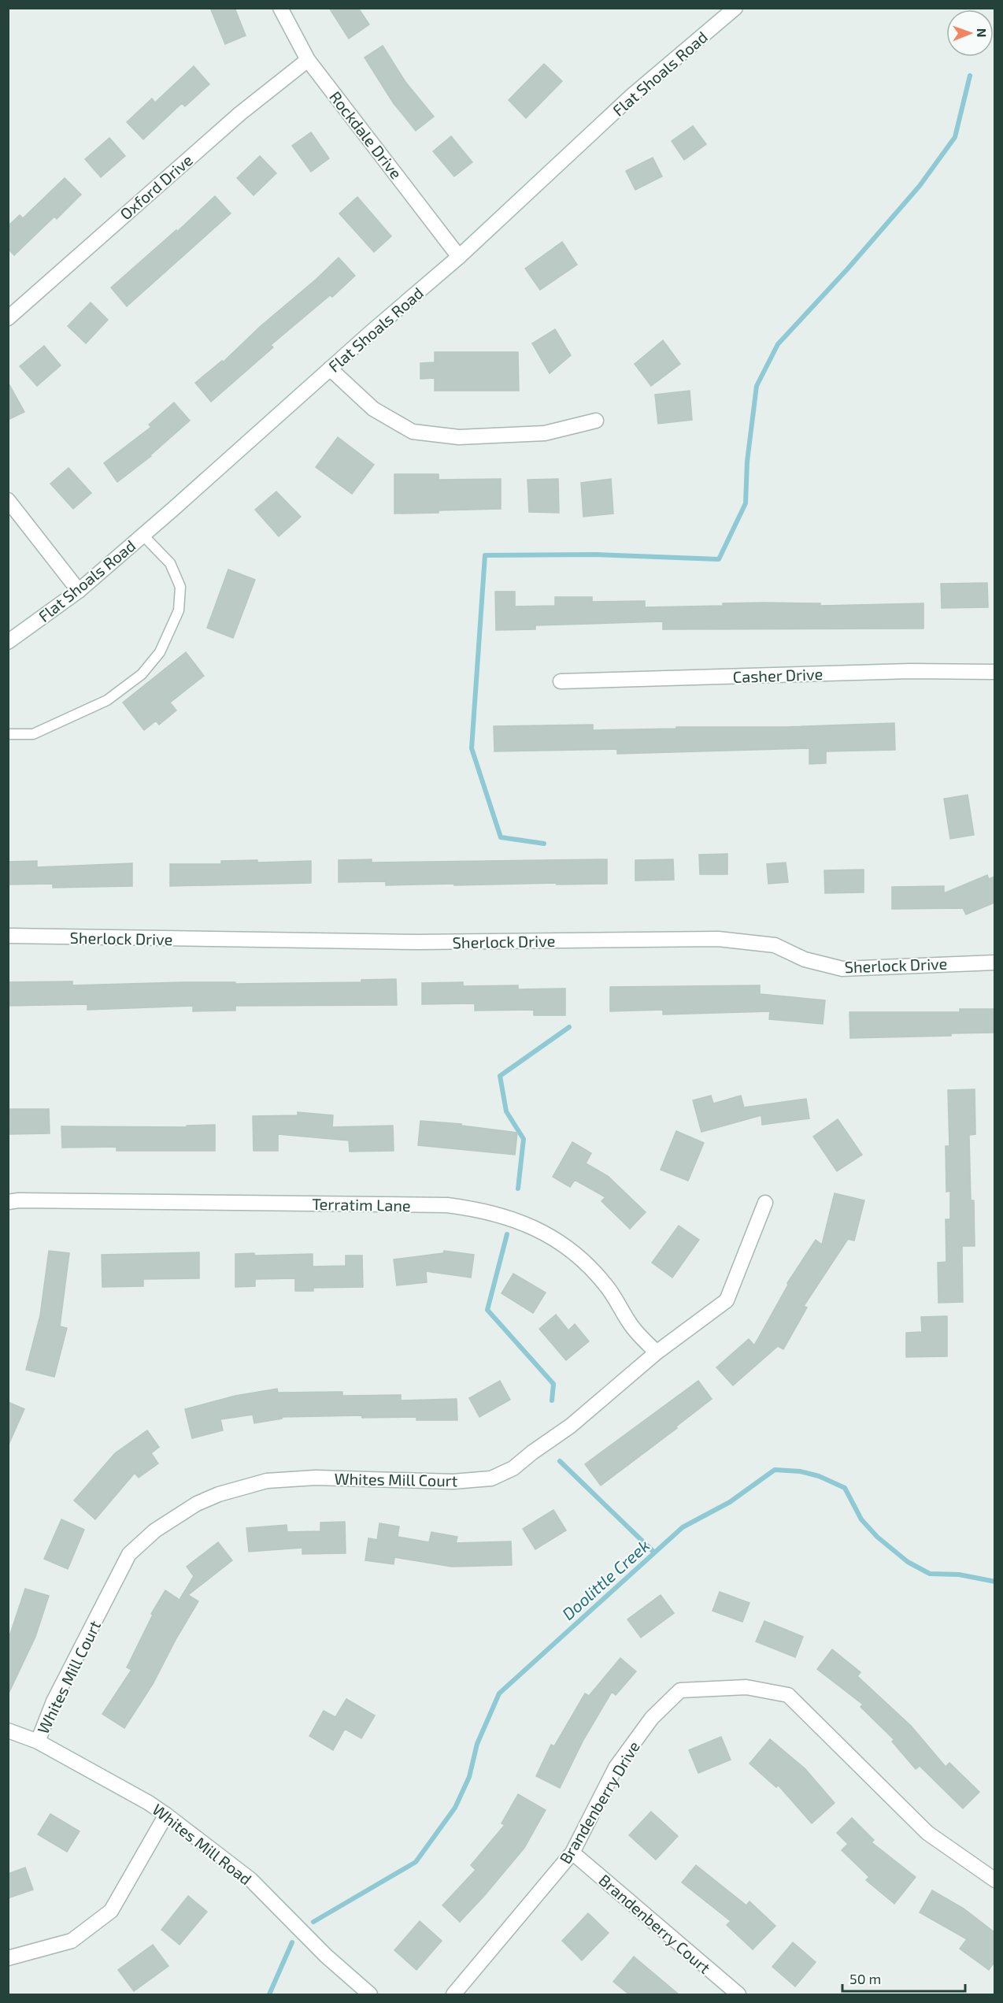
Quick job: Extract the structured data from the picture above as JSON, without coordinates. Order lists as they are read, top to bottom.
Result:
{
  "streets": {
    "street": [
      "Flat Shoals Road",
      "Rockdale Drive",
      "Oxford Drive",
      "Casher Drive",
      "Sherlock Drive",
      "Terratim Lane",
      "Whites Mill Court",
      "Brandenberry Drive",
      "Whites Mill Road",
      "Brandenberry Court"
    ]
  },
  "crossings": [
    ["Flat Shoals Road", "Rockdale Drive"],
    ["Rockdale Drive", "Oxford Drive"],
    ["Terratim Lane", "Whites Mill Court"],
    ["Whites Mill Court", "Whites Mill Road"],
    ["Brandenberry Drive", "Brandenberry Court"]
  ],
  "water": ["Doolittle Creek"],
  "scale_bar": "50 m",
  "north": "right"
}
